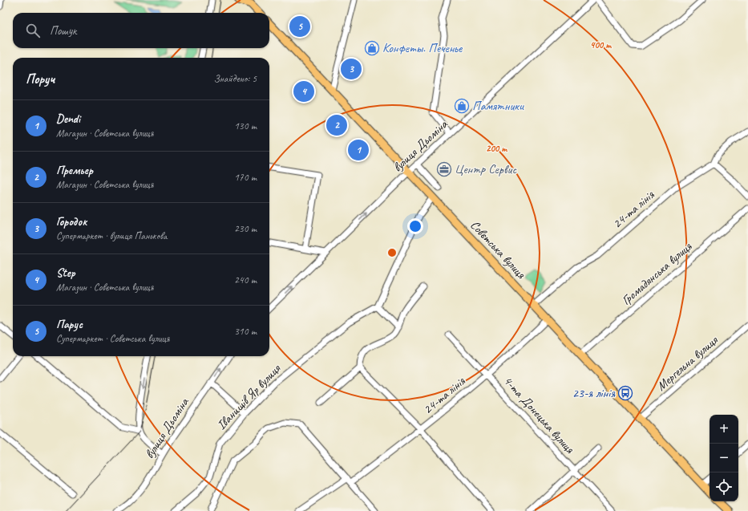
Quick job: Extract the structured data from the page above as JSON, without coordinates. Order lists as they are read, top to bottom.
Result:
{
  "streets": {
    "main road": ["Совєтська вулиця"],
    "street": [
      "вулиця Дьоміна",
      "24-та лінія",
      "Громадянська вулиця",
      "Мергельна вулиця",
      "Іванищів Яр вулиця",
      "4-та Донецька вулиця"
    ]
  },
  "crossings": [
    ["вулиця Дьоміна", "Совєтська вулиця"],
    ["24-та лінія", "Совєтська вулиця"],
    ["24-та лінія", "4-та Донецька вулиця"],
    ["Совєтська вулиця", "Громадянська вулиця"],
    ["Совєтська вулиця", "Мергельна вулиця"]
  ],
  "one_way": ["вулиця Дьоміна"],
  "places": {
    "shop": ["Конфеты. Печенье", "Памятники"],
    "office": ["Центр Сервис"],
    "bus stop": ["23-я лінія"]
  },
  "page": {
    "search": "Пошук",
    "pins": [
      "5",
      "3",
      "4",
      "2",
      "1"
    ],
    "heading": ["Поруч", "Знайдено: 5"],
    "list": [
      {
        "mark": "1",
        "name": "Dendi",
        "note": "Магазин · Совєтська вулиця",
        "value": "130 m"
      },
      {
        "mark": "2",
        "name": "Премьер",
        "note": "Магазин · Совєтська вулиця",
        "value": "170 m"
      },
      {
        "mark": "3",
        "name": "Городок",
        "note": "Супермаркет · вулиця Панькова",
        "value": "230 m"
      },
      {
        "mark": "4",
        "name": "Step",
        "note": "Магазин · Совєтська вулиця",
        "value": "240 m"
      },
      {
        "mark": "5",
        "name": "Парус",
        "note": "Супермаркет · Совєтська вулиця",
        "value": "310 m"
      }
    ],
    "map_buttons": ["+", "−"]
  },
  "rings": ["400 m", "200 m"]
}
